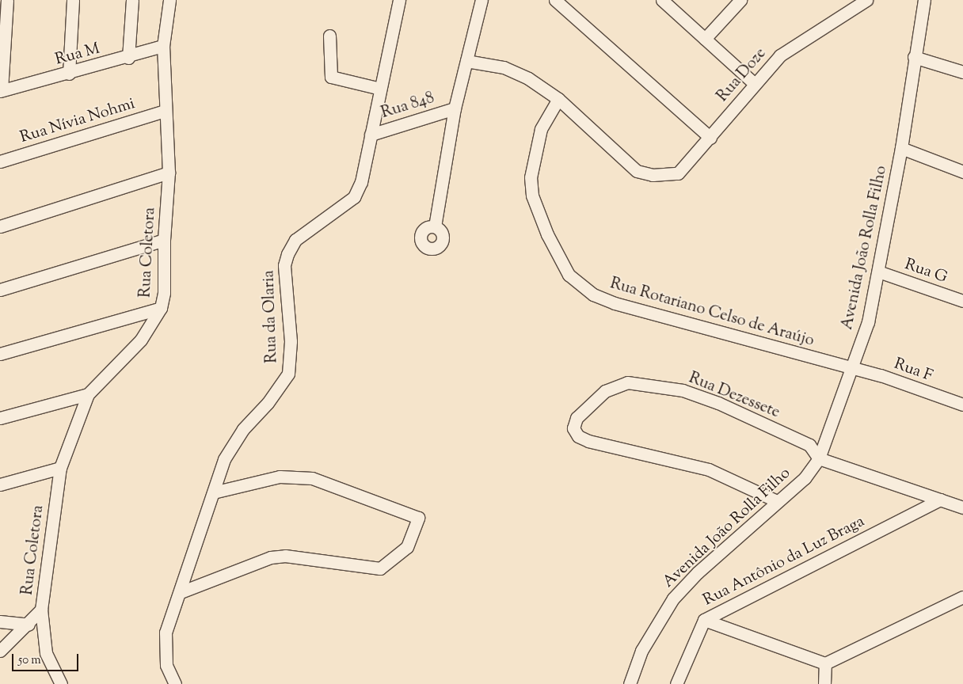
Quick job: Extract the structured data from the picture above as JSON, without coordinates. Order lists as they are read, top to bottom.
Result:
{
  "streets": {
    "street": [
      "Rua M",
      "Rua Doze",
      "Rua 848",
      "Rua Nívia Nohmi",
      "Avenida João Rolla Filho",
      "Rua Coletora",
      "Rua G",
      "Rua Rotariano Celso de Araújo",
      "Rua da Olaria",
      "Rua F",
      "Rua Dezessete",
      "Rua Antônio da Luz Braga"
    ]
  },
  "crossings": [
    ["Rua M", "Rua Coletora"],
    ["Rua Doze", "Rua Rotariano Celso de Araújo"],
    ["Rua 848", "Rua da Olaria"],
    ["Rua Nívia Nohmi", "Rua Coletora"],
    ["Avenida João Rolla Filho", "Rua G"],
    ["Avenida João Rolla Filho", "Rua Rotariano Celso de Araújo"],
    ["Avenida João Rolla Filho", "Rua F"],
    ["Avenida João Rolla Filho", "Rua Dezessete"],
    ["Rua Rotariano Celso de Araújo", "Rua F"]
  ],
  "scale_bar": "50 m"
}
